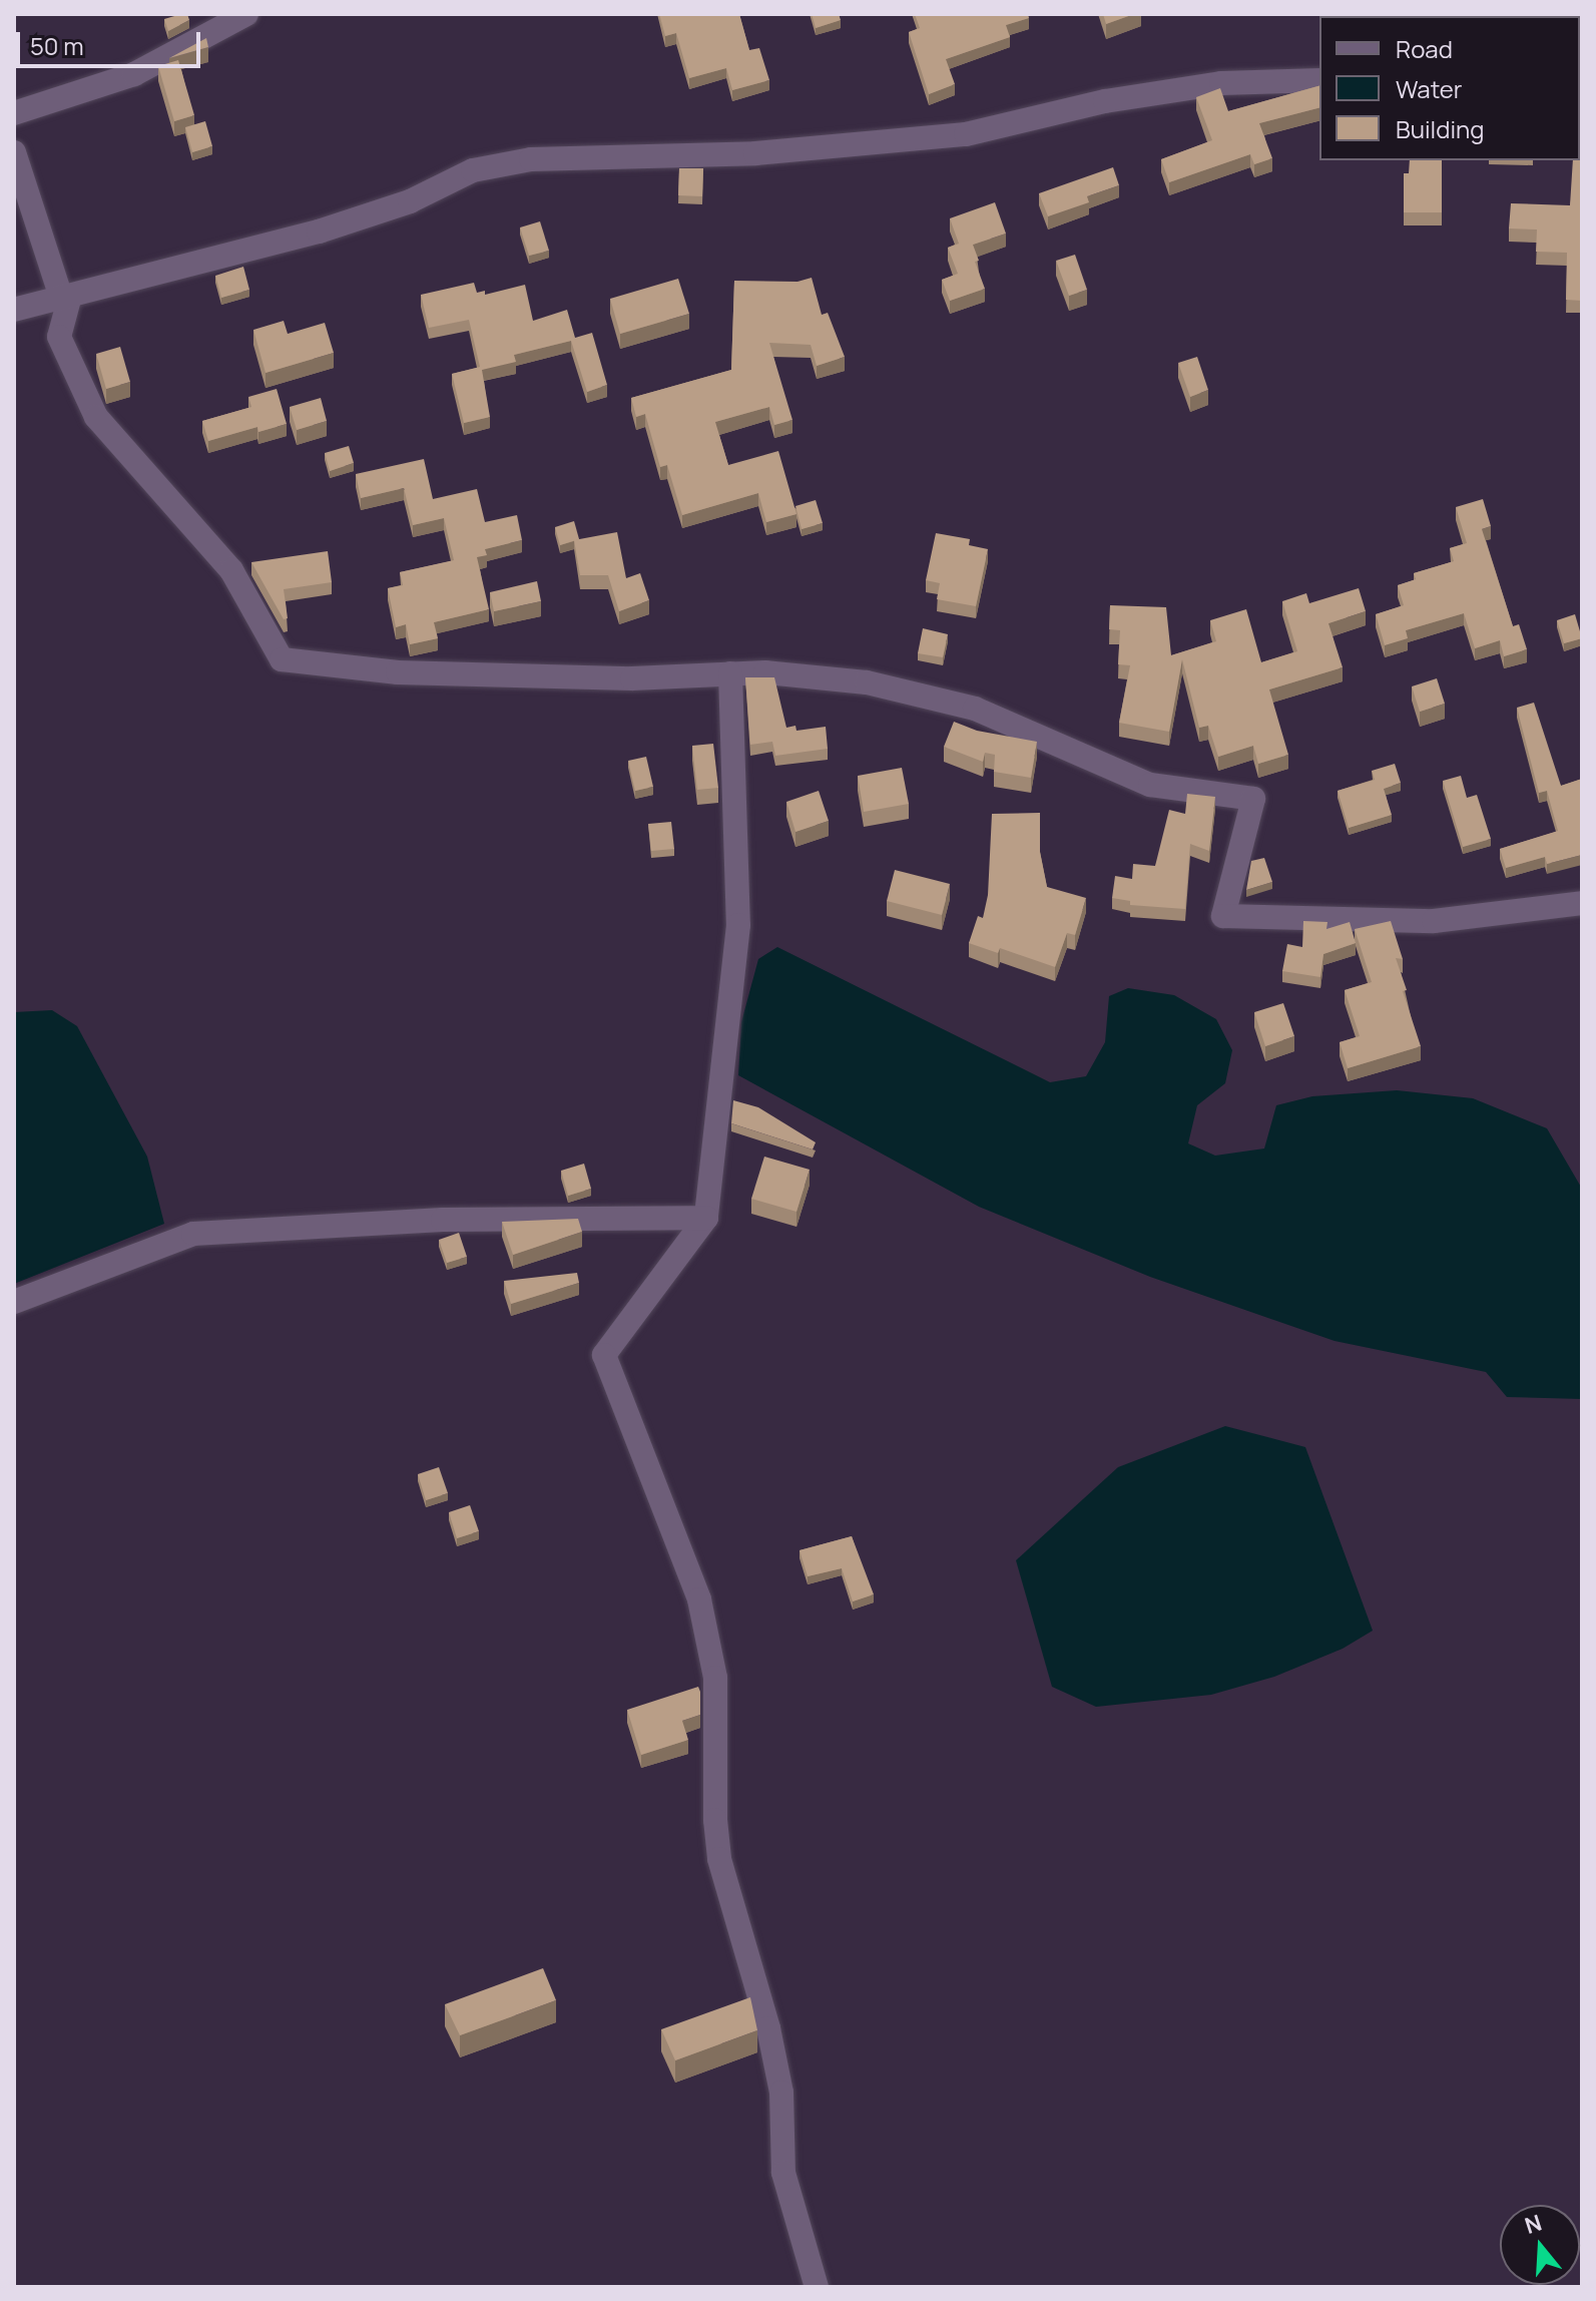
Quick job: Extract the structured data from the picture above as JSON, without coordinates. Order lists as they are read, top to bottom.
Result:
{
  "legend": ["Road", "Water", "Building"],
  "scale_bar": "50 m",
  "north": "top"
}
